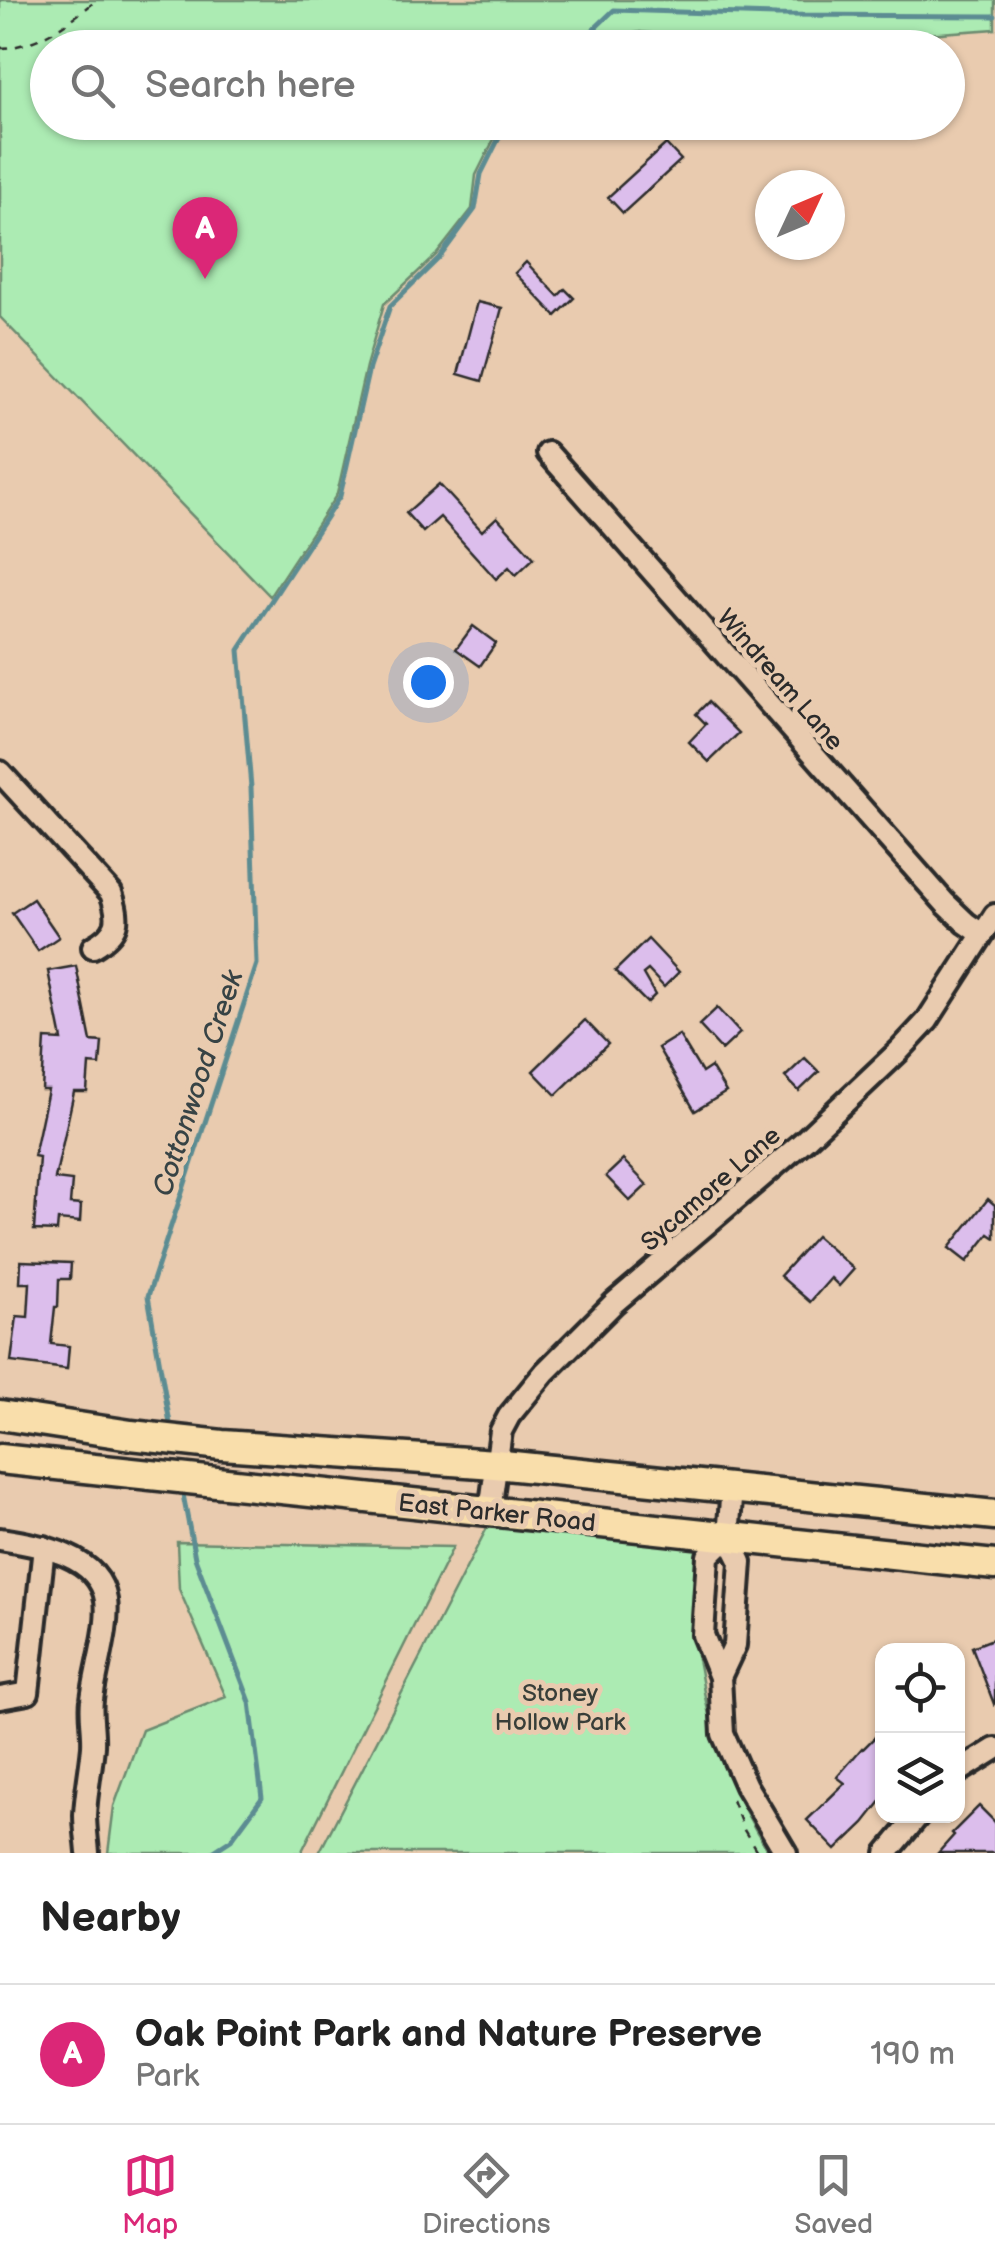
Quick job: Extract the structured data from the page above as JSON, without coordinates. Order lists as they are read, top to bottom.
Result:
{
  "streets": {
    "main road": ["East Parker Road"],
    "street": ["Windream Lane", "Sycamore Lane"]
  },
  "crossings": [
    ["Windream Lane", "Sycamore Lane"],
    ["Sycamore Lane", "East Parker Road"]
  ],
  "water": ["Cottonwood Creek"],
  "parks": ["Stoney Hollow Park"],
  "north": "top right",
  "page": {
    "search": "Search here",
    "pins": "A",
    "heading": "Nearby",
    "list": [
      {
        "mark": "A",
        "name": "Oak Point Park and Nature Preserve",
        "note": "Park",
        "value": "190 m"
      }
    ],
    "nav": ["Map", "Directions", "Saved"]
  }
}
